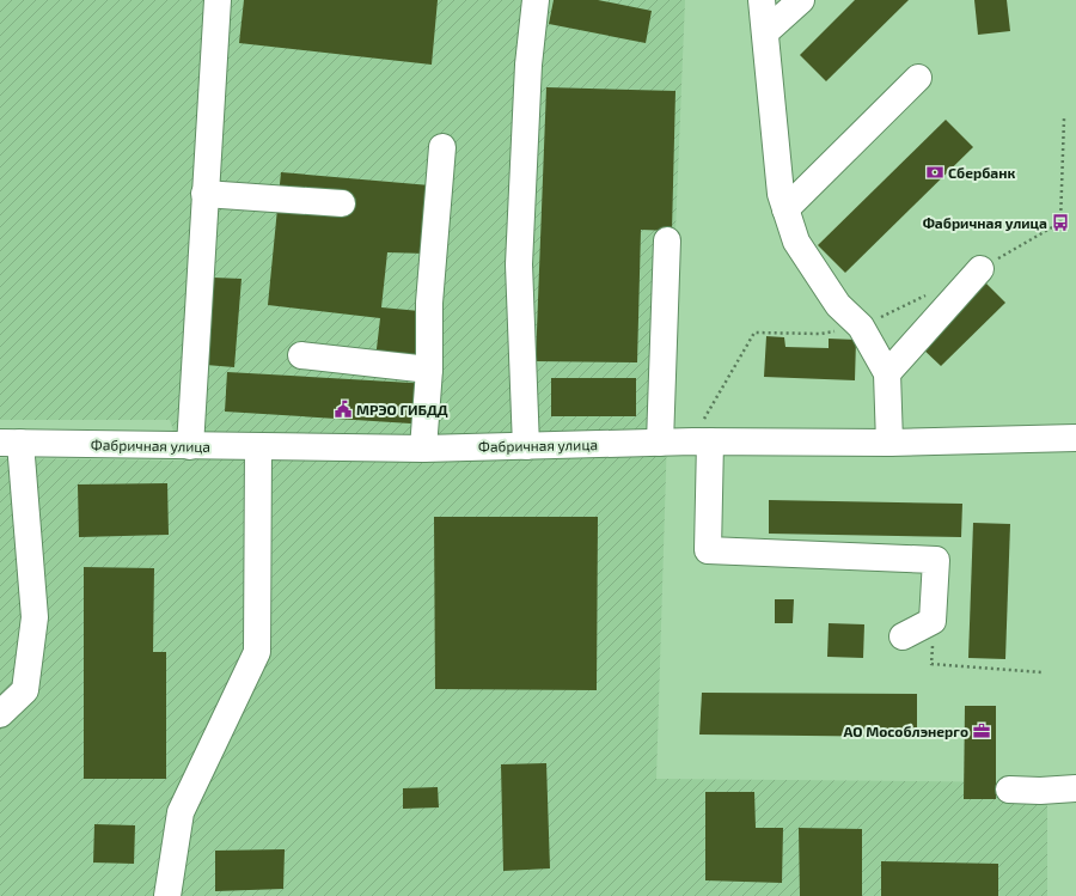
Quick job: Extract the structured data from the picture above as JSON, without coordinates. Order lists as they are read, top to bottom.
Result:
{
  "streets": {
    "lane": ["Фабричная улица"]
  },
  "places": {
    "bank": ["Сбербанк"],
    "bus stop": ["Фабричная улица"],
    "public building": ["МРЭО ГИБДД"],
    "office": ["АО Мособлэнерго"]
  }
}
